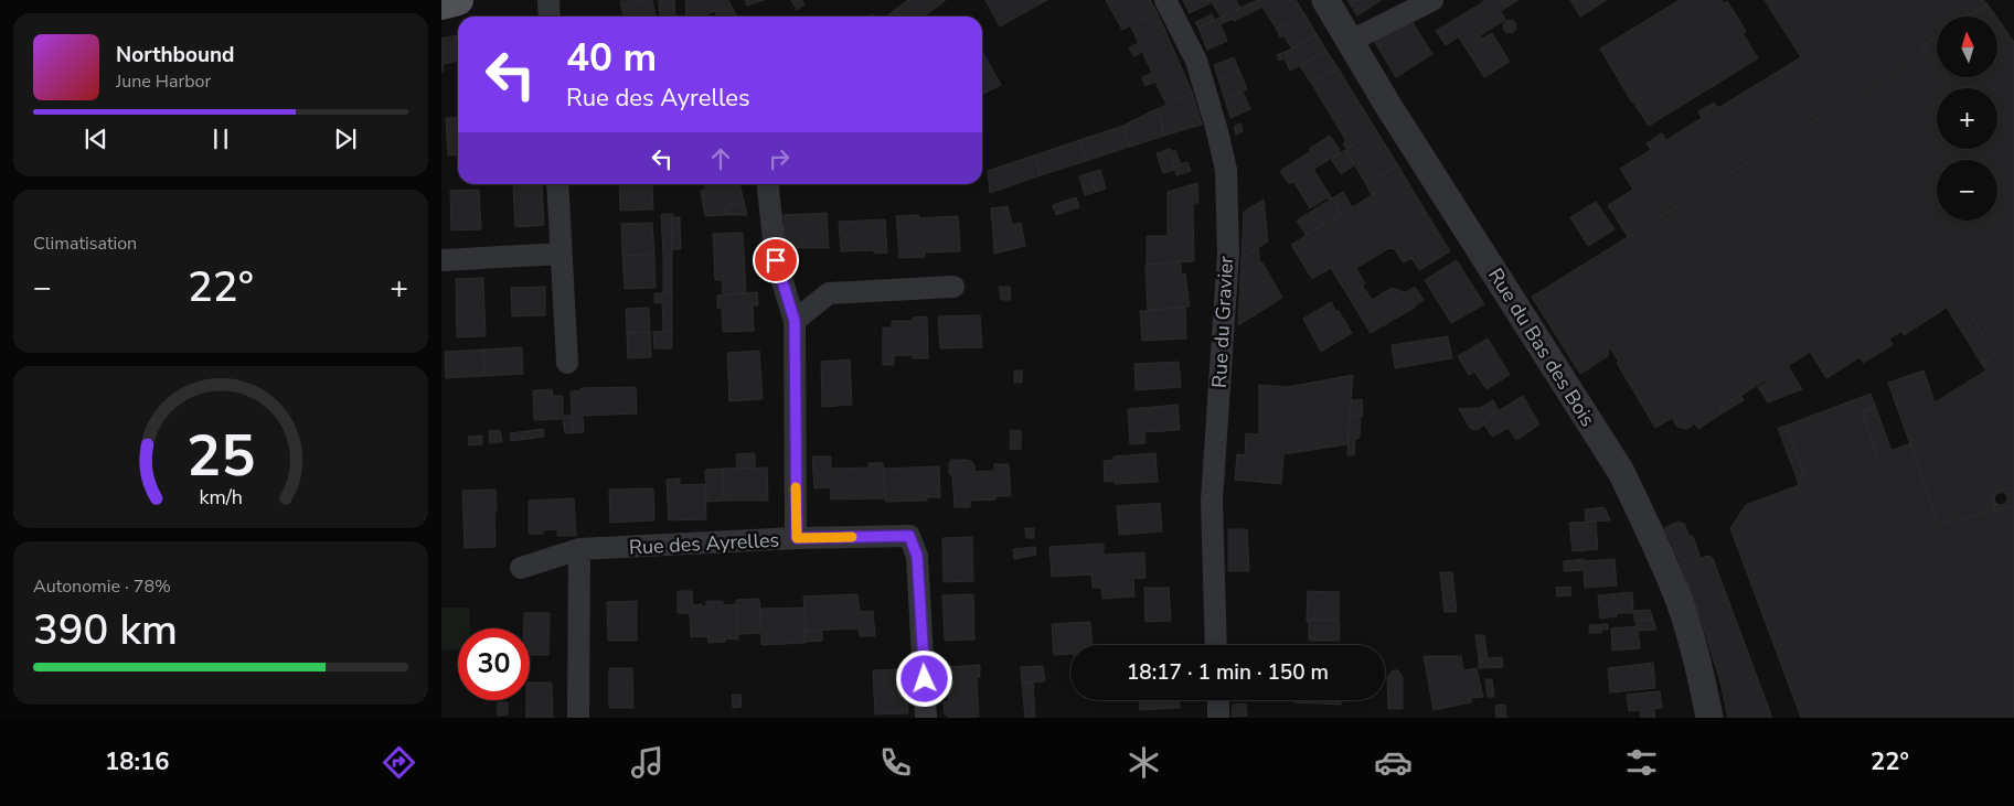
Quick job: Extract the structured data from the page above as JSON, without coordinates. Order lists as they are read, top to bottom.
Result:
{
  "streets": {
    "street": ["Rue du Gravier", "Rue du Bas des Bois", "Rue des Ayrelles"]
  },
  "north": "top",
  "page": {
    "map_buttons": ["+", "−"],
    "turn": ["40 m", "Rue des Ayrelles"],
    "song": ["Northbound", "June Harbor"],
    "tile": [
      "Climatisation",
      ["Autonomie · 78%", "390 km"]
    ],
    "heat": ["−", "22°", "+"],
    "limit": "30",
    "trip": "18:17 · 1 min · 150 m",
    "tabs": ["18:16", "22°"],
    "gauge": ["25", "km/h"]
  }
}
